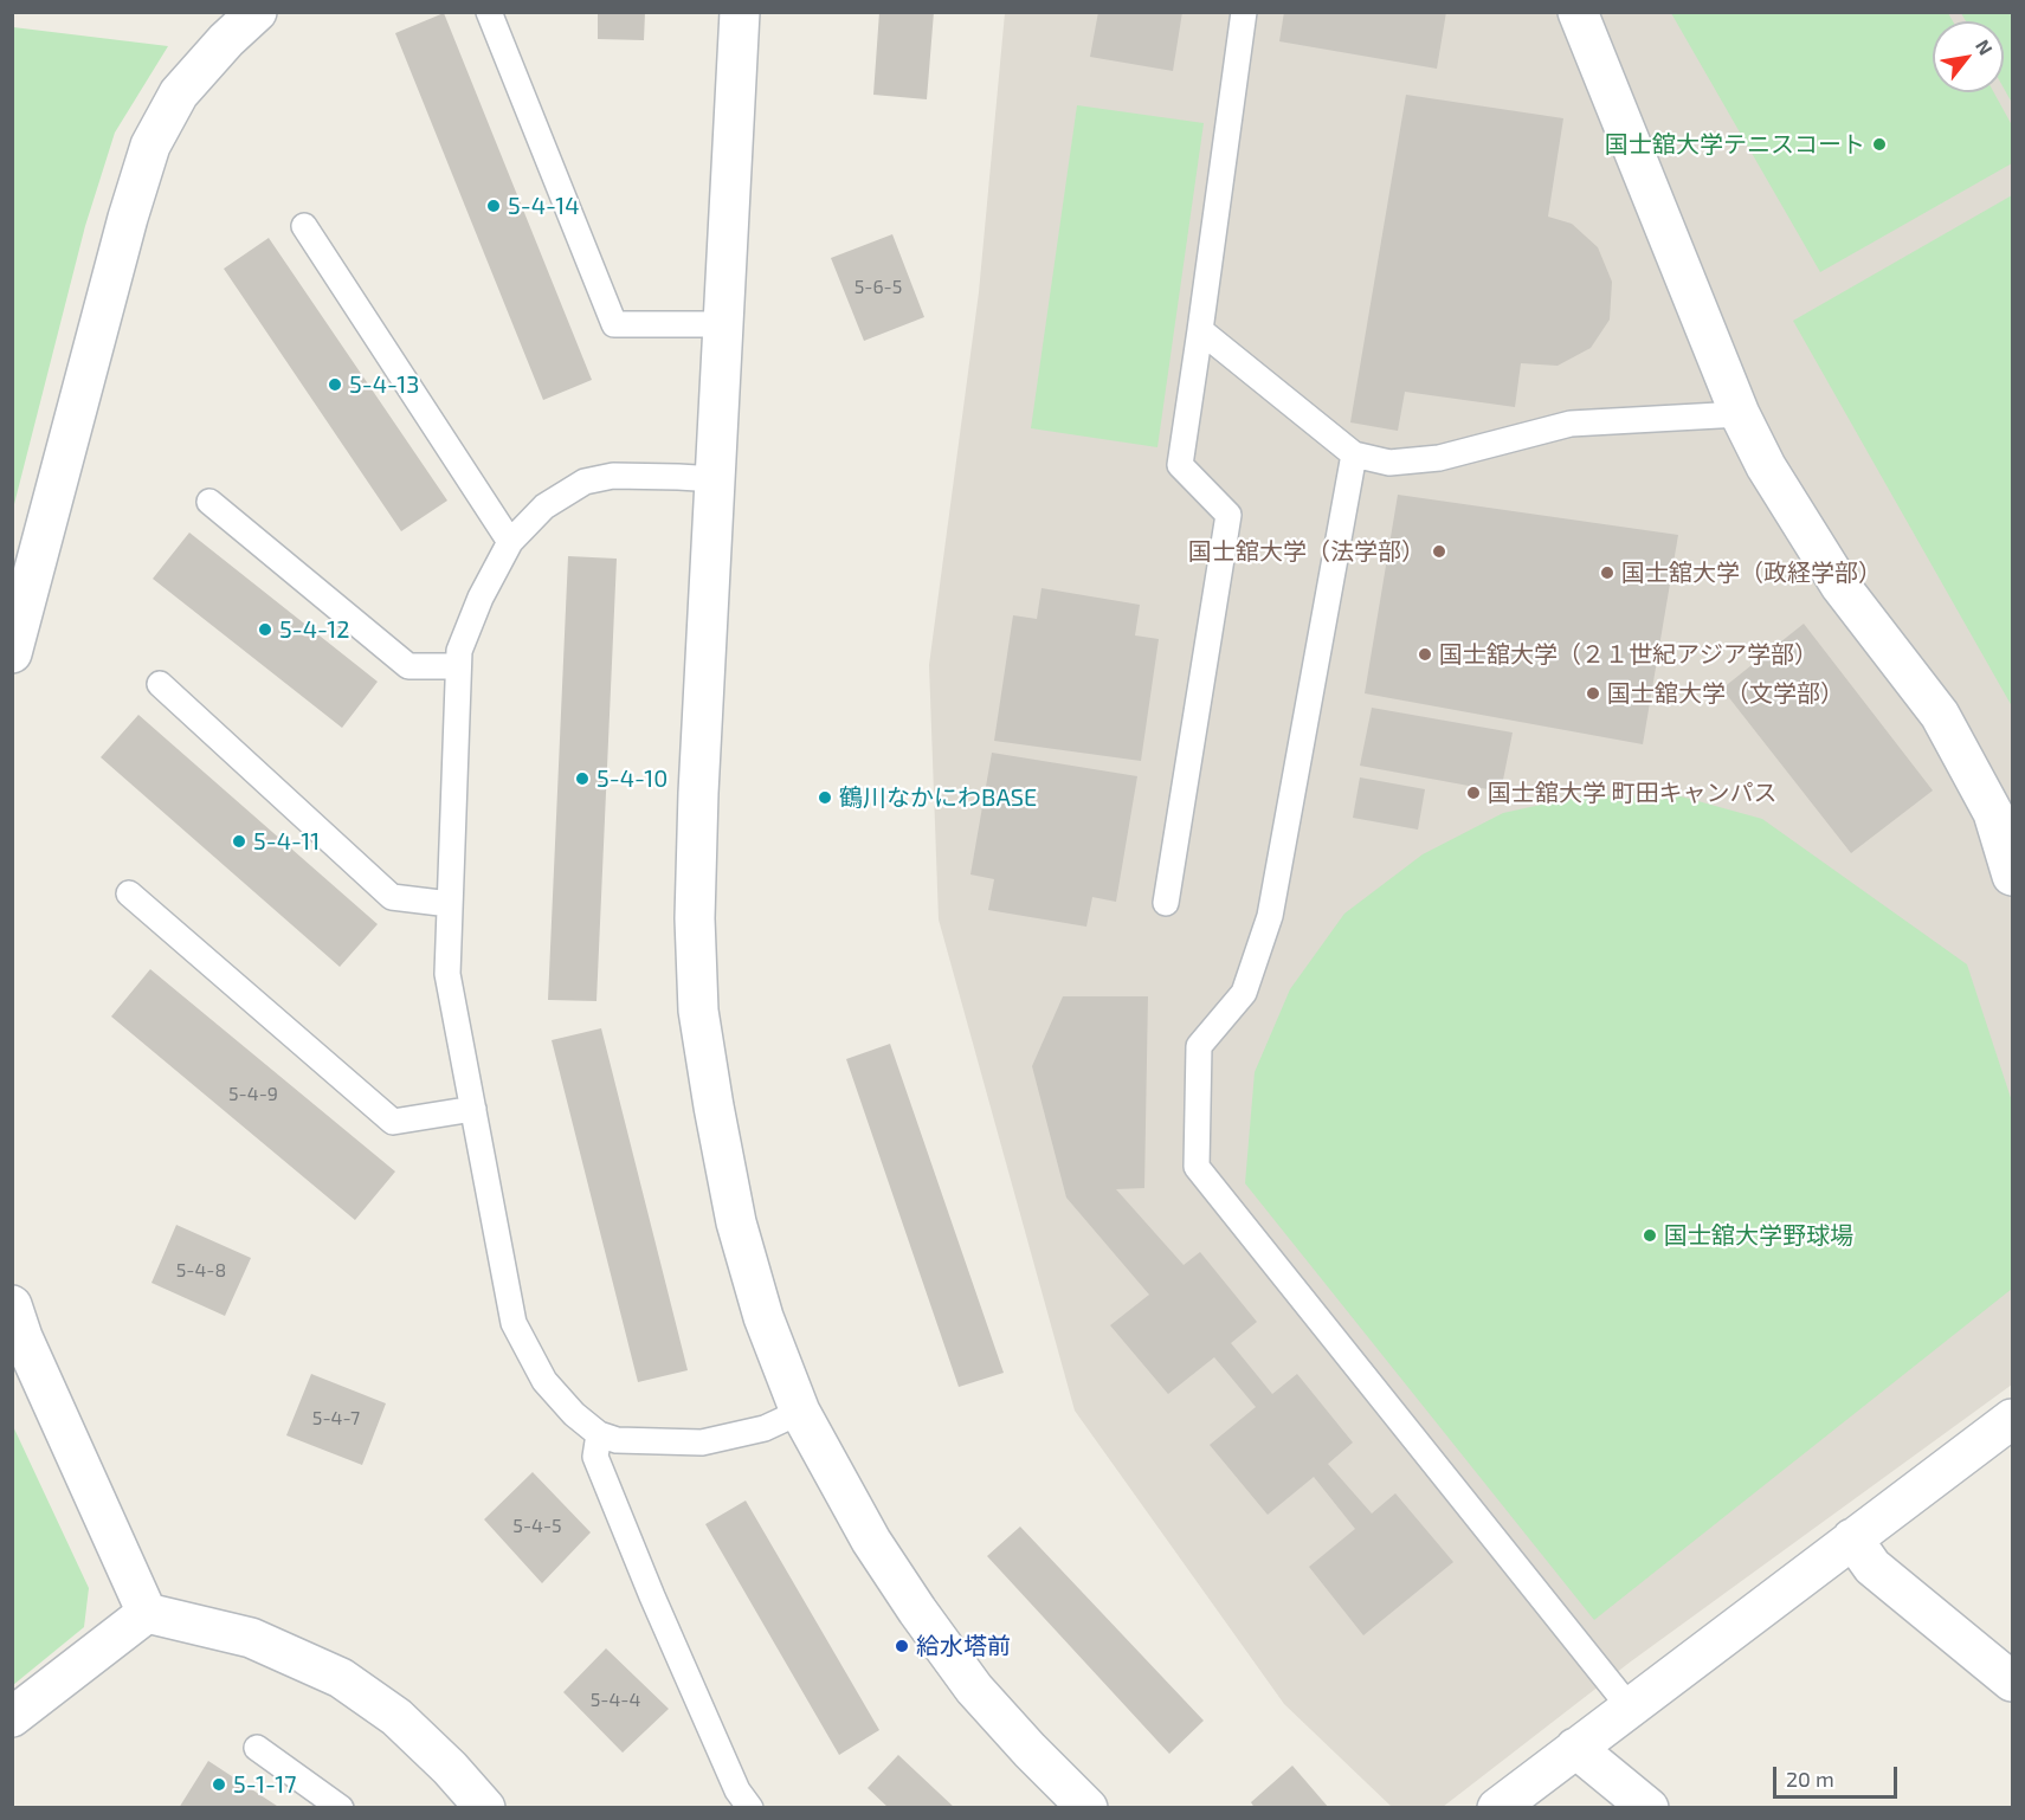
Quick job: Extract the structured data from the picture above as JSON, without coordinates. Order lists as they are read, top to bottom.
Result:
{
  "places": [
    "国士舘大学テニスコート",
    "5-4-14",
    "5-4-13",
    "国士舘大学（法学部）",
    "国士舘大学（政経学部）",
    "5-4-12",
    "国士舘大学（２１世紀アジア学部）",
    "国士舘大学（文学部）",
    "5-4-10",
    "国士舘大学 町田キャンパス",
    "鶴川なかにわBASE",
    "5-4-11",
    "国士舘大学野球場",
    "給水塔前",
    "5-1-17"
  ],
  "house_numbers": [
    "5-6-5",
    "5-4-9",
    "5-4-8",
    "5-4-7",
    "5-4-5",
    "5-4-4"
  ],
  "scale_bar": "20 m",
  "north": "top right"
}
